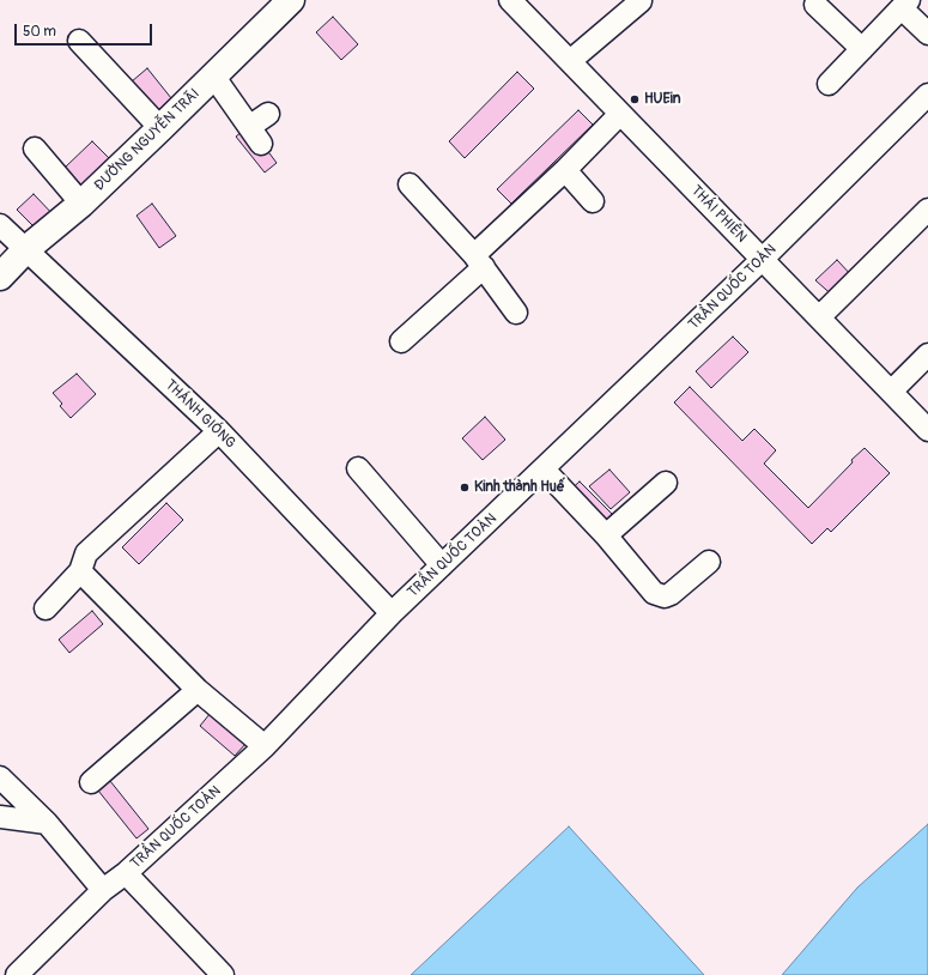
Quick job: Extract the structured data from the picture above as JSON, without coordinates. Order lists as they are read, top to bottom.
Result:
{
  "streets": {
    "main road": ["ĐƯỜNG NGUYỄN TRÃI"],
    "street": ["THÁI PHIÊN", "TRẦN QUỐC TOẢN", "THÁNH GIÓNG"]
  },
  "crossings": [
    ["ĐƯỜNG NGUYỄN TRÃI", "THÁNH GIÓNG"],
    ["THÁI PHIÊN", "TRẦN QUỐC TOẢN"],
    ["TRẦN QUỐC TOẢN", "THÁNH GIÓNG"]
  ],
  "places": ["HUEin", "Kinh thành Huế"],
  "scale_bar": "50 m"
}
